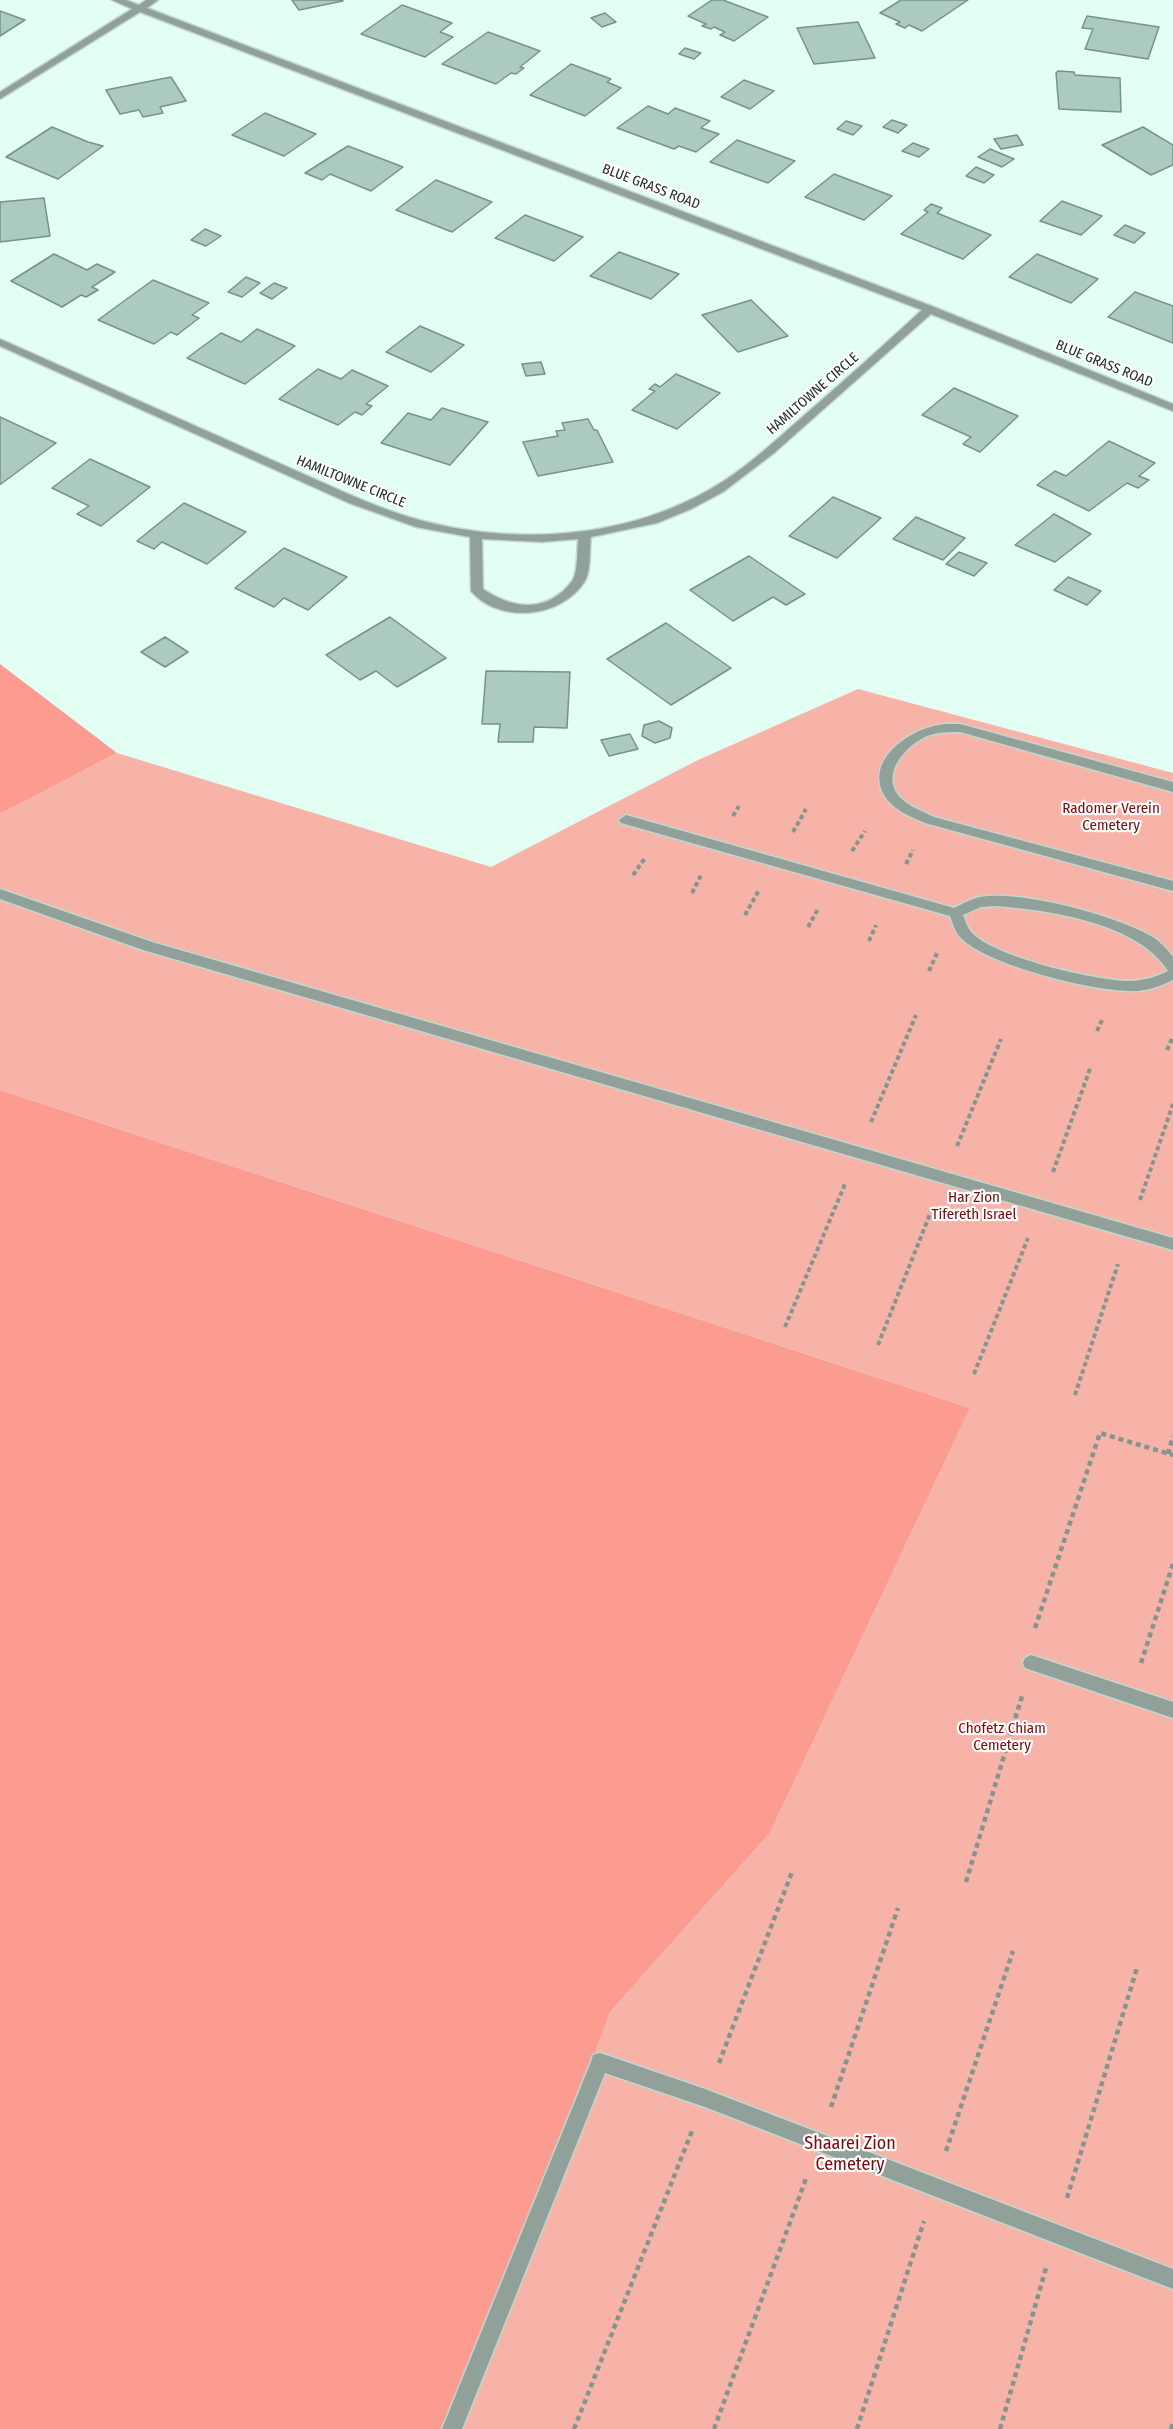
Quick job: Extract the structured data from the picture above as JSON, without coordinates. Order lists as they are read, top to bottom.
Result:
{
  "streets": {
    "street": ["BLUE GRASS ROAD", "HAMILTOWNE CIRCLE"]
  },
  "crossings": [
    ["BLUE GRASS ROAD", "HAMILTOWNE CIRCLE"]
  ],
  "parks": [
    "Radomer Verein Cemetery",
    "Har Zion Tifereth Israel",
    "Chofetz Chiam Cemetery",
    "Shaarei Zion Cemetery"
  ]
}
